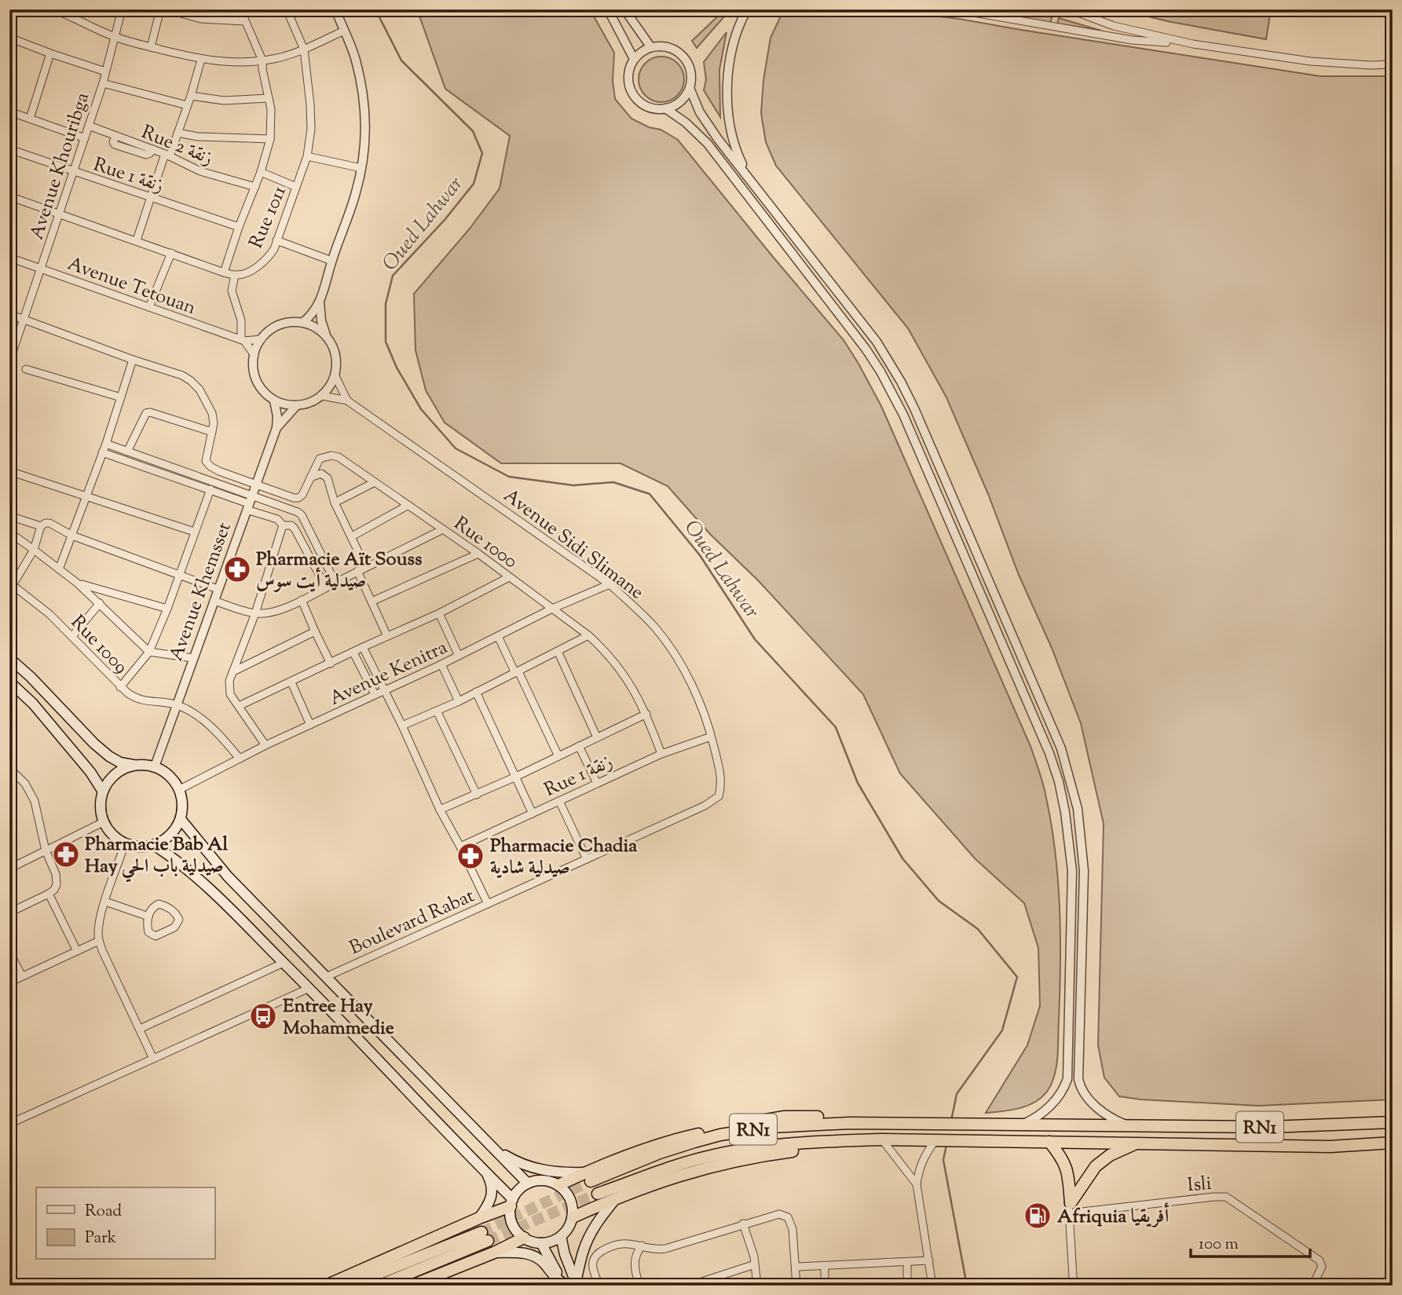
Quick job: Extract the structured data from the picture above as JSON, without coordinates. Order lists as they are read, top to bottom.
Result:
{
  "streets": {
    "highway": ["RN1"],
    "street": [
      "Rue 2 زنقة",
      "Avenue Khouribga",
      "Rue 1 زنقة",
      "Rue 1011",
      "Avenue Tetouan",
      "Rue 1000",
      "Avenue Sidi Slimane",
      "Avenue Khemsset",
      "Rue 1009",
      "Avenue Kenitra",
      "Boulevard Rabat",
      "Isli"
    ]
  },
  "crossings": [
    ["Rue 2 زنقة", "Avenue Khouribga"],
    ["Avenue Khouribga", "Rue 1 زنقة"],
    ["Avenue Khouribga", "Avenue Tetouan"],
    ["Rue 1 زنقة", "Rue 1000"],
    ["Rue 1 زنقة", "Avenue Sidi Slimane"],
    ["Avenue Tetouan", "Avenue Sidi Slimane"],
    ["Avenue Tetouan", "Avenue Khemsset"],
    ["Rue 1000", "Avenue Khemsset"],
    ["Rue 1000", "Avenue Kenitra"],
    ["Avenue Sidi Slimane", "Avenue Khemsset"],
    ["Avenue Sidi Slimane", "Avenue Kenitra"],
    ["Avenue Sidi Slimane", "Boulevard Rabat"],
    ["Avenue Khemsset", "Rue 1009"],
    ["Avenue Khemsset", "Avenue Kenitra"]
  ],
  "water": ["Oued Lahwar"],
  "places": {
    "pharmacy": ["Pharmacie Aït Souss صيدلية أيت سوس", "Pharmacie Bab Al Hay صيدلية باب الحي", "Pharmacie Chadia صيدلية شادية"],
    "bus stop": ["Entree Hay Mohammedie"],
    "fuel station": ["Afriquia أفريقيا"]
  },
  "legend": ["Road", "Park"],
  "scale_bar": "100 m"
}
